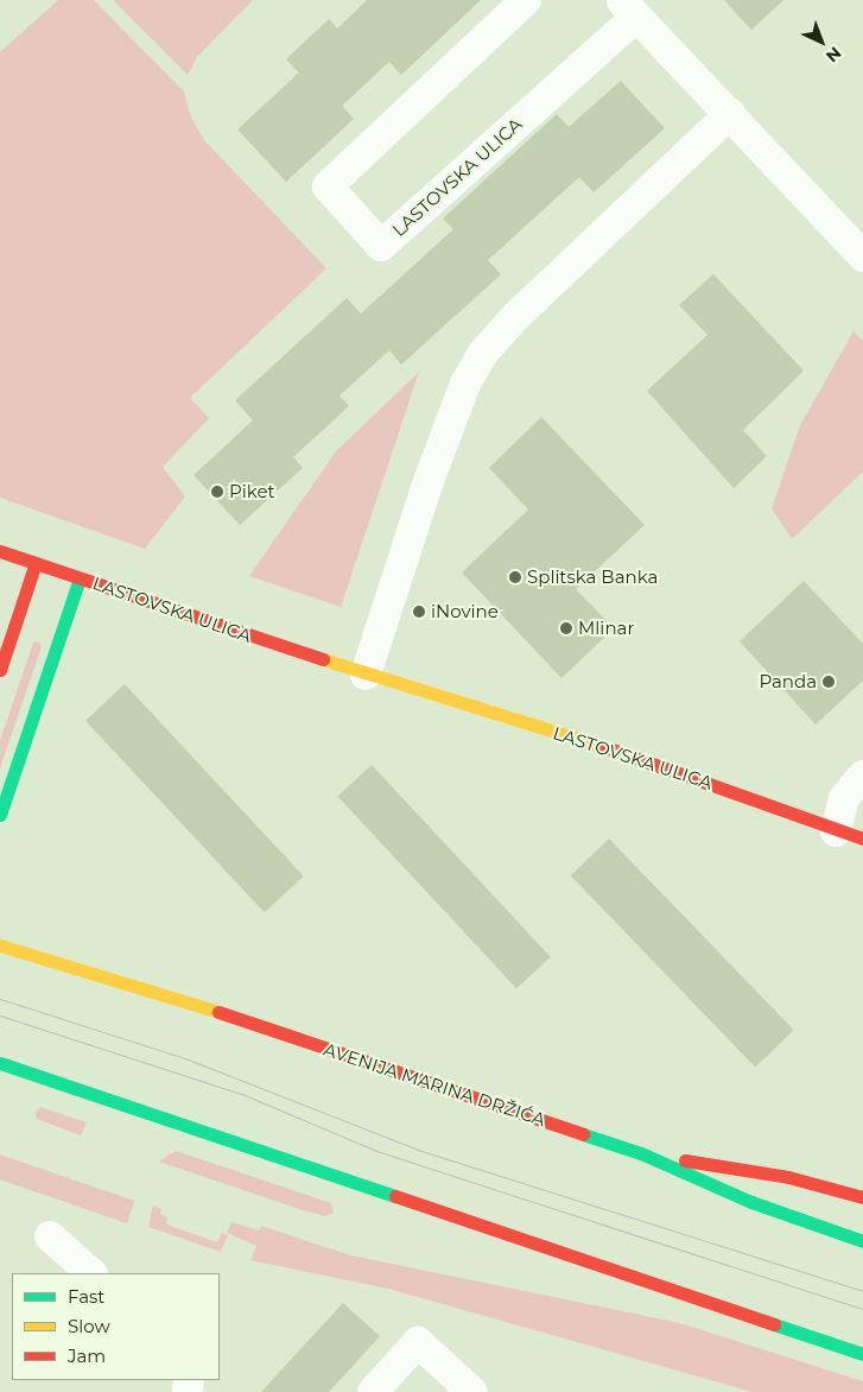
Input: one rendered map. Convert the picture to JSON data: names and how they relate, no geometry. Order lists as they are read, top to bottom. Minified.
{"streets":{"main road":["LASTOVSKA ULICA","AVENIJA MARINA DRŽIĆA"]},"places":["Piket","Splitska Banka","iNovine","Mlinar","Panda"],"legend":["Fast","Slow","Jam"],"north":"bottom right"}
